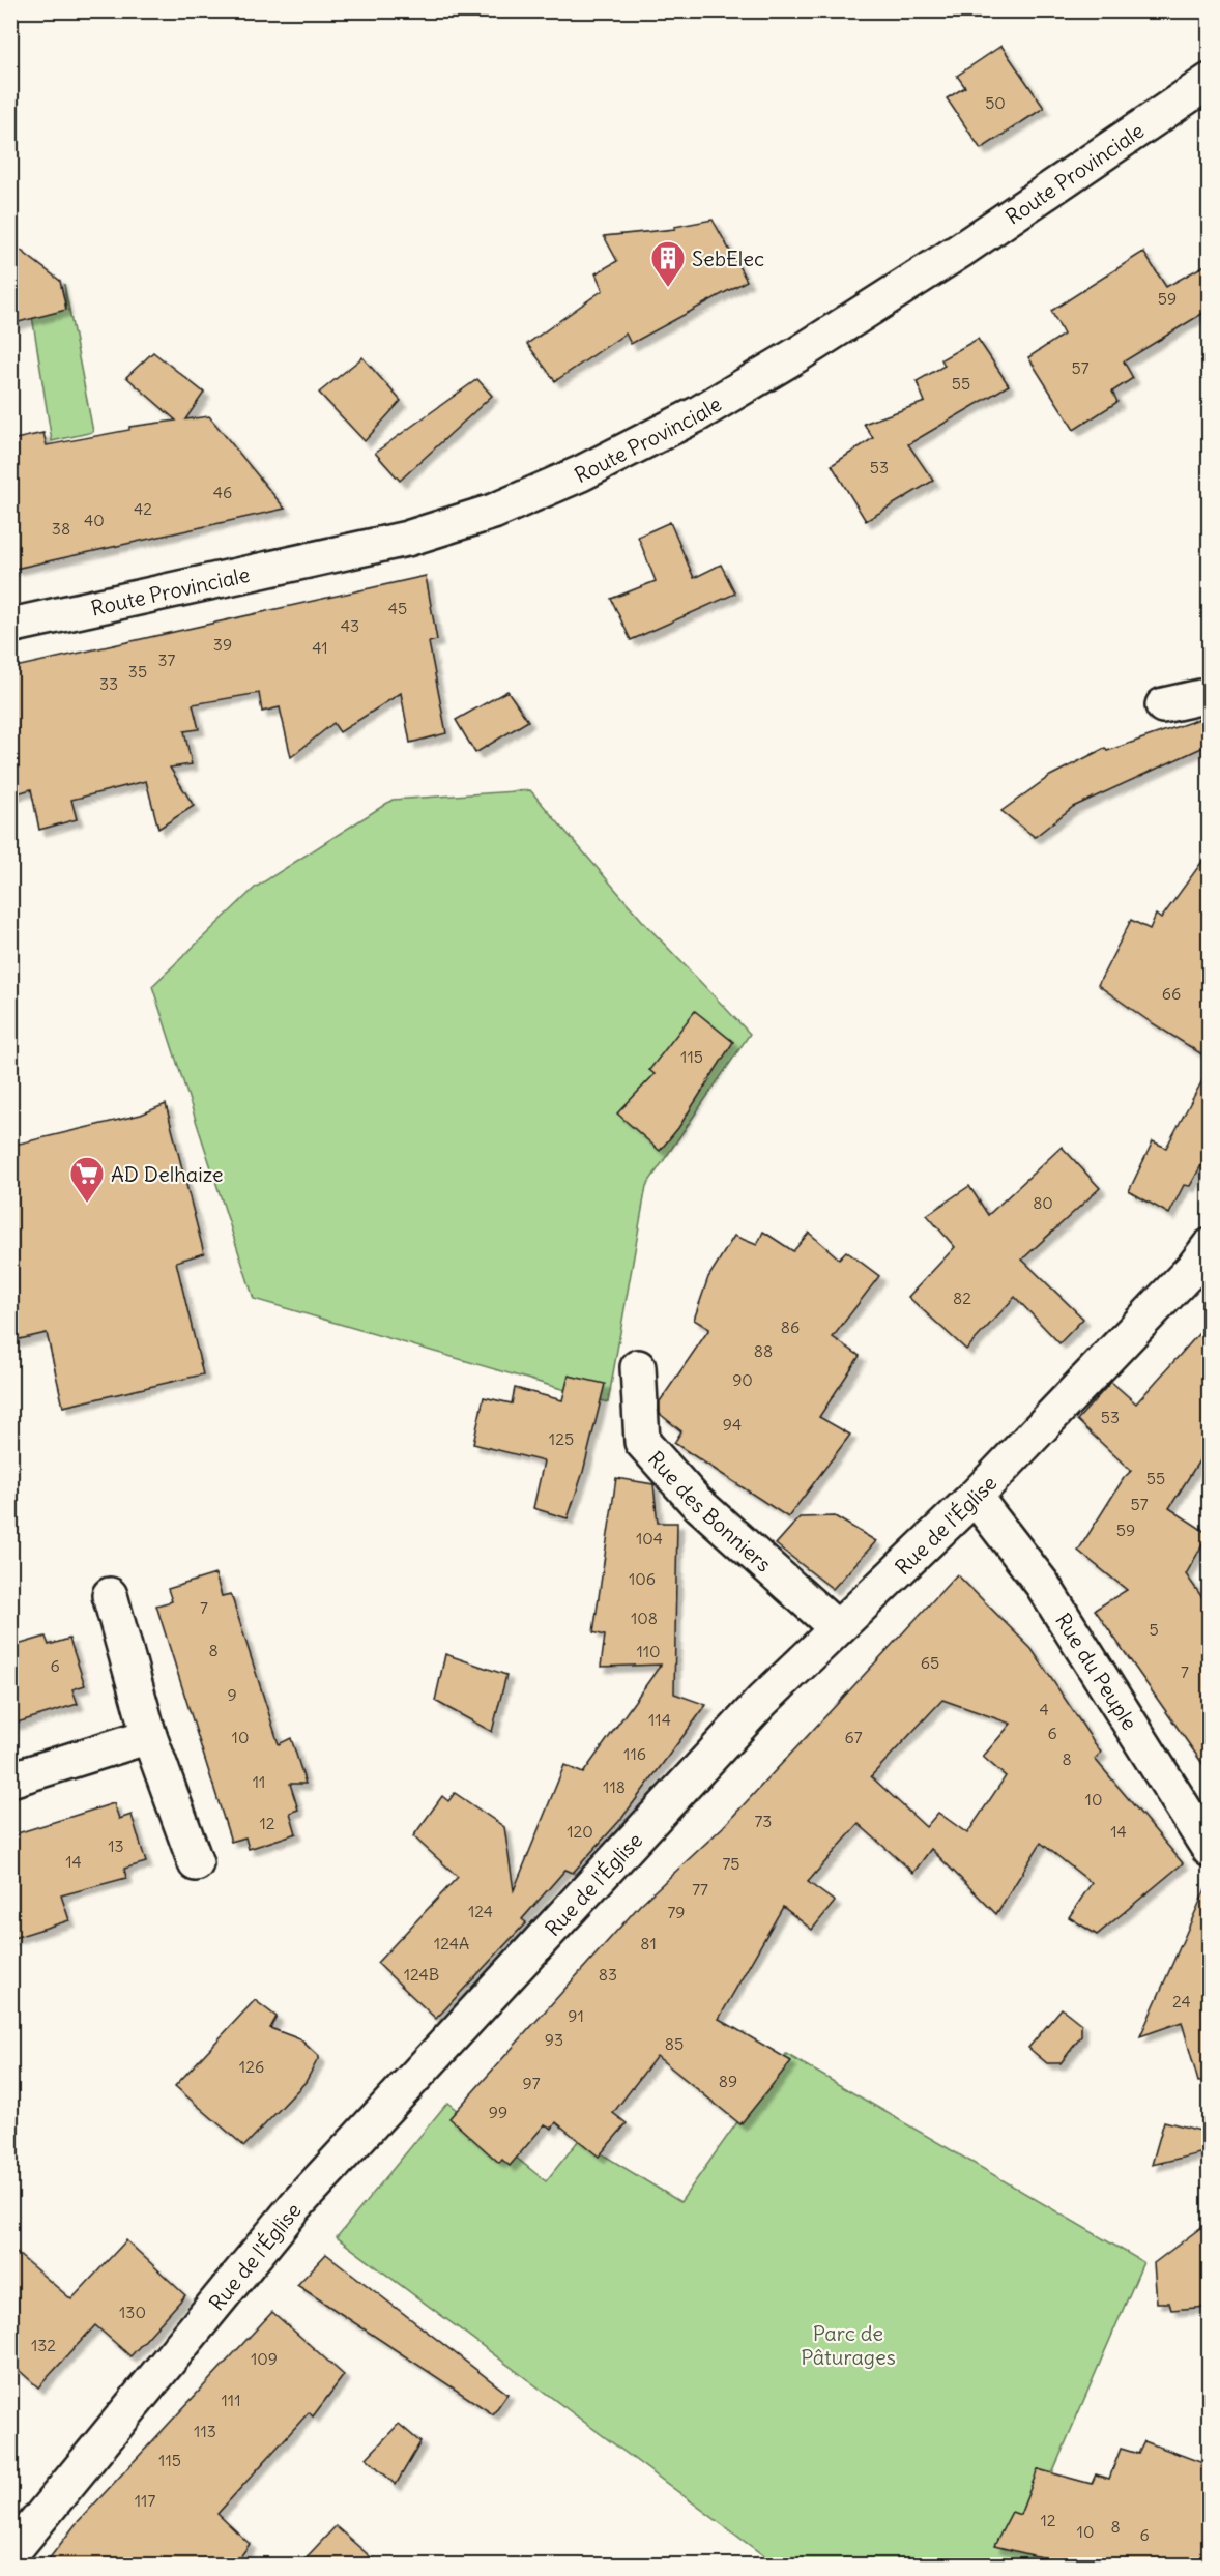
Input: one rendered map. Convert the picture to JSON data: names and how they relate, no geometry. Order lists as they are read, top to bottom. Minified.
{"streets":{"street":["Route Provinciale","Rue des Bonniers","Rue de l'Église","Rue du Peuple"]},"crossings":[["Rue des Bonniers","Rue de l'Église"],["Rue de l'Église","Rue du Peuple"]],"parks":["Parc de Pâturages"],"places":{"building":["SebElec"],"supermarket":["AD Delhaize"]},"house_numbers":["50","59","57","55","53","46","42","40","38","45","43","39","41","37","35","33","66","115","80","82","86","88","90","53","94","125","55","57","59","104","106","7","108","5","8","110","65","6","7","9","4","114","6","10","67","116","8","11","118","10","73","12","120","14","13","14","75","77","124","79","124A","81","124B","83","24","91","93","85","126","89","97","99","130","132","109","111","113","115","117","12","8","10","6"]}
